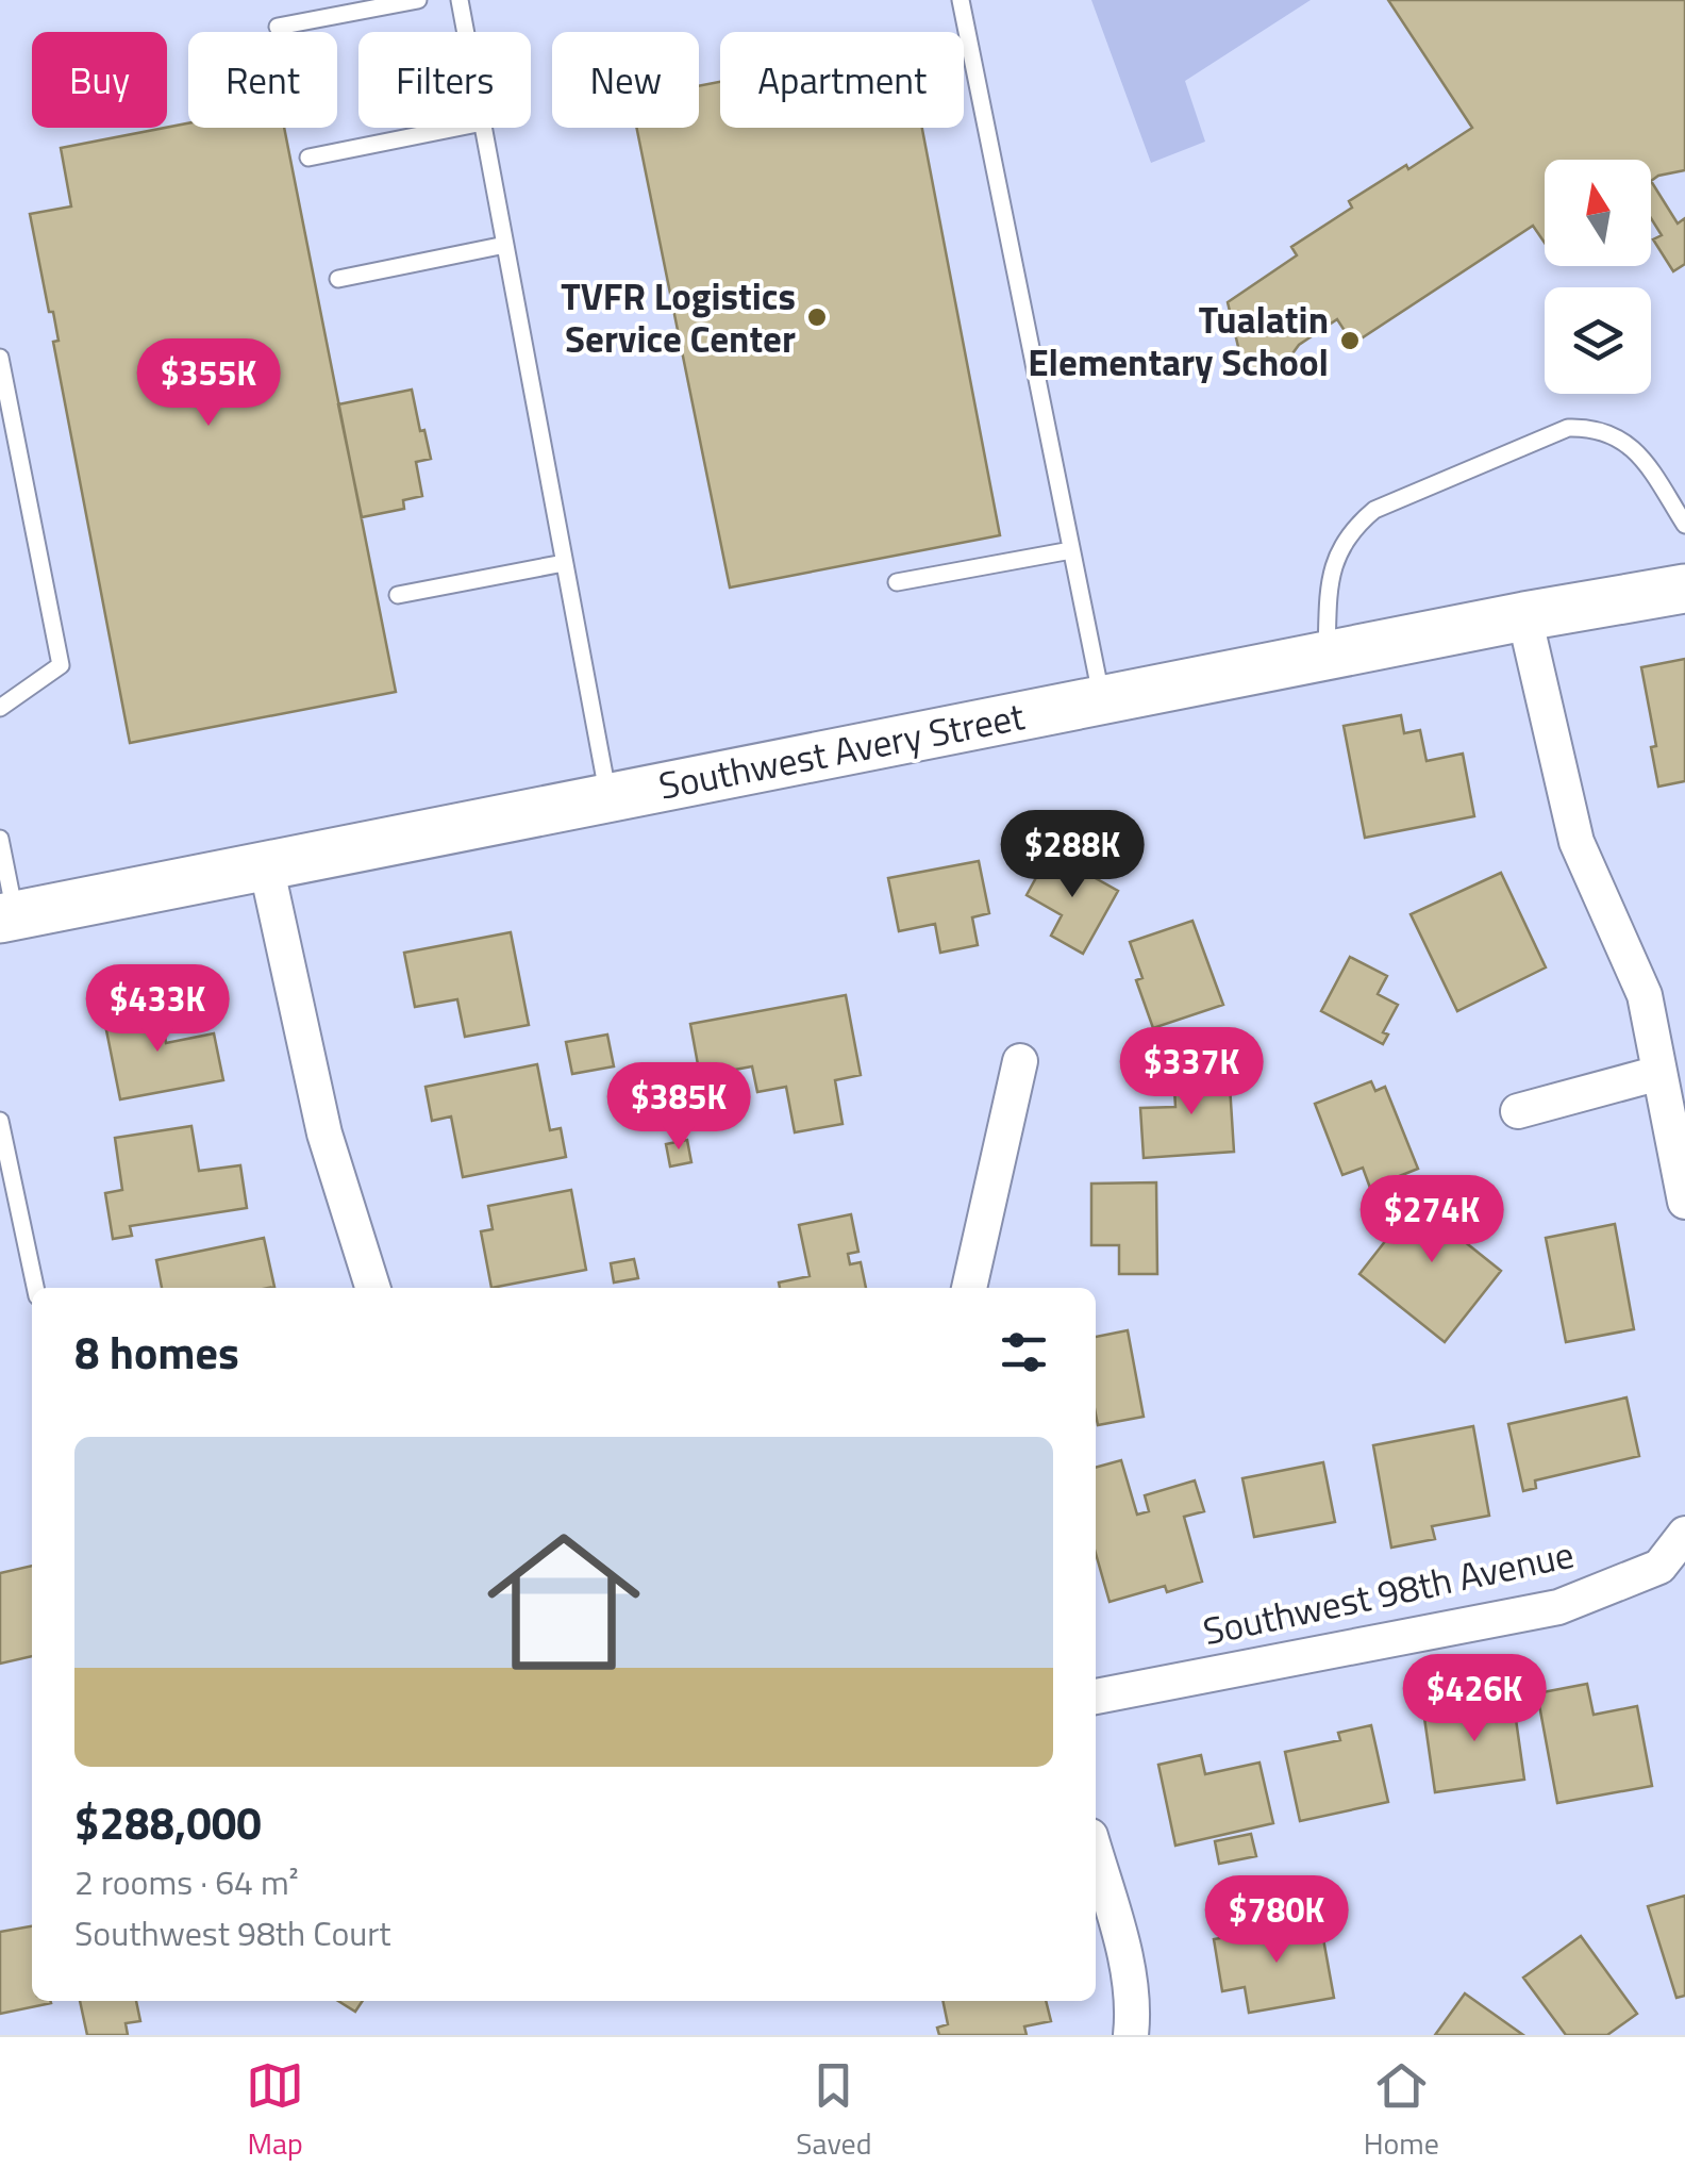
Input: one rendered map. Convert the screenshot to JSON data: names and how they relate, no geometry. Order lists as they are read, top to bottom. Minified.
{"streets":{"main road":["Southwest Avery Street"],"street":["Southwest 98th Avenue"]},"places":["TVFR Logistics Service Center","Tualatin Elementary School"],"north":"top","page":{"chip":["Buy","Rent","Filters","New","Apartment"],"price":["$355K","$288K","$433K","$337K","$385K","$274K","$426K","$780K"],"heading":"8 homes","list":[{"name":"$288,000","note":"2 rooms · 64 m² · Southwest 98th Court"}],"tabs":["Map","Saved","Home"]}}
